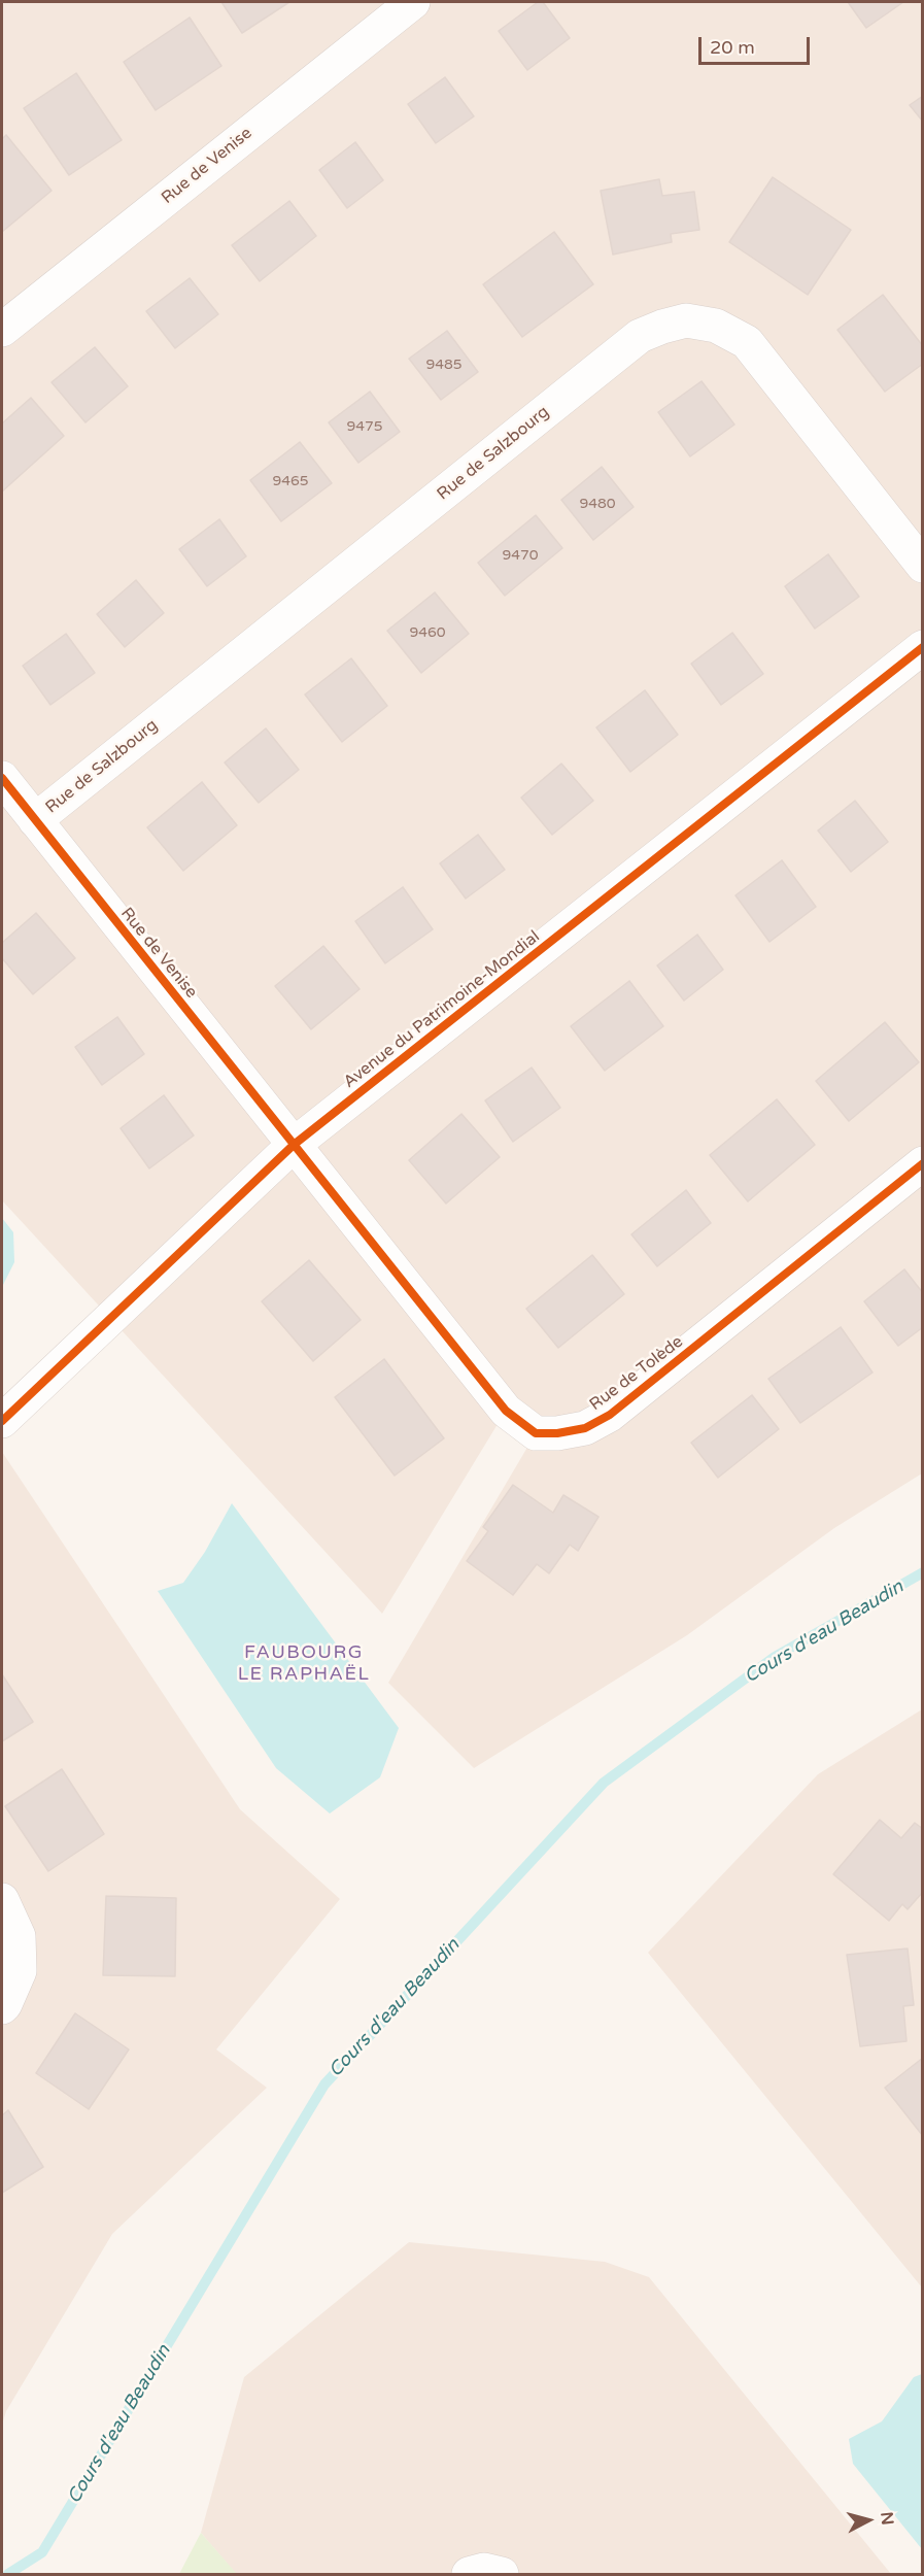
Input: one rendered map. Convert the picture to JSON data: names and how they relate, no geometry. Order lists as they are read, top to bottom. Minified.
{"streets":{"street":["Rue de Venise","Rue de Salzbourg","Avenue du Patrimoine-Mondial","Rue de Tolède"]},"crossings":[["Rue de Venise","Rue de Salzbourg"],["Rue de Venise","Avenue du Patrimoine-Mondial"],["Rue de Venise","Rue de Tolède"],["Avenue du Patrimoine-Mondial","Rue de Tolède"]],"districts":["FAUBOURG LE RAPHAËL"],"water":["Cours d'eau Beaudin"],"house_numbers":["9485","9475","9465","9480","9470","9460"],"scale_bar":"20 m","north":"right"}
